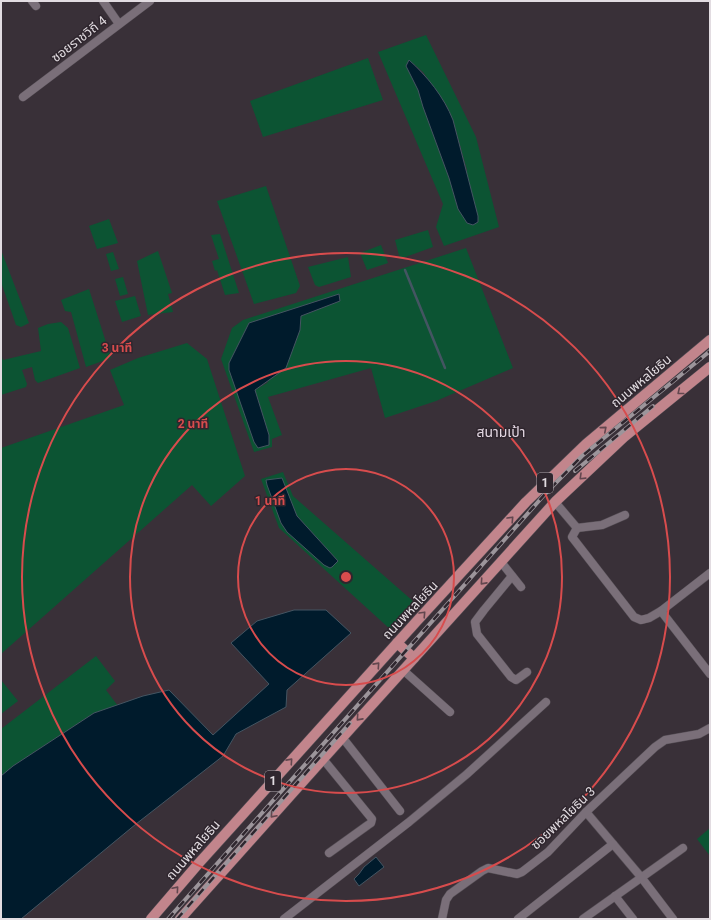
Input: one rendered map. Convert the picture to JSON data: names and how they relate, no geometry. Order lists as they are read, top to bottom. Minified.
{"streets":{"main road":["ถนนพหลโยธิน","1"],"street":["ซอยราชวิถี 4","ซอยพหลโยธิน 3"]},"districts":["สนามเป้า"],"rings":["3 นาที","2 นาที","1 นาที"]}
